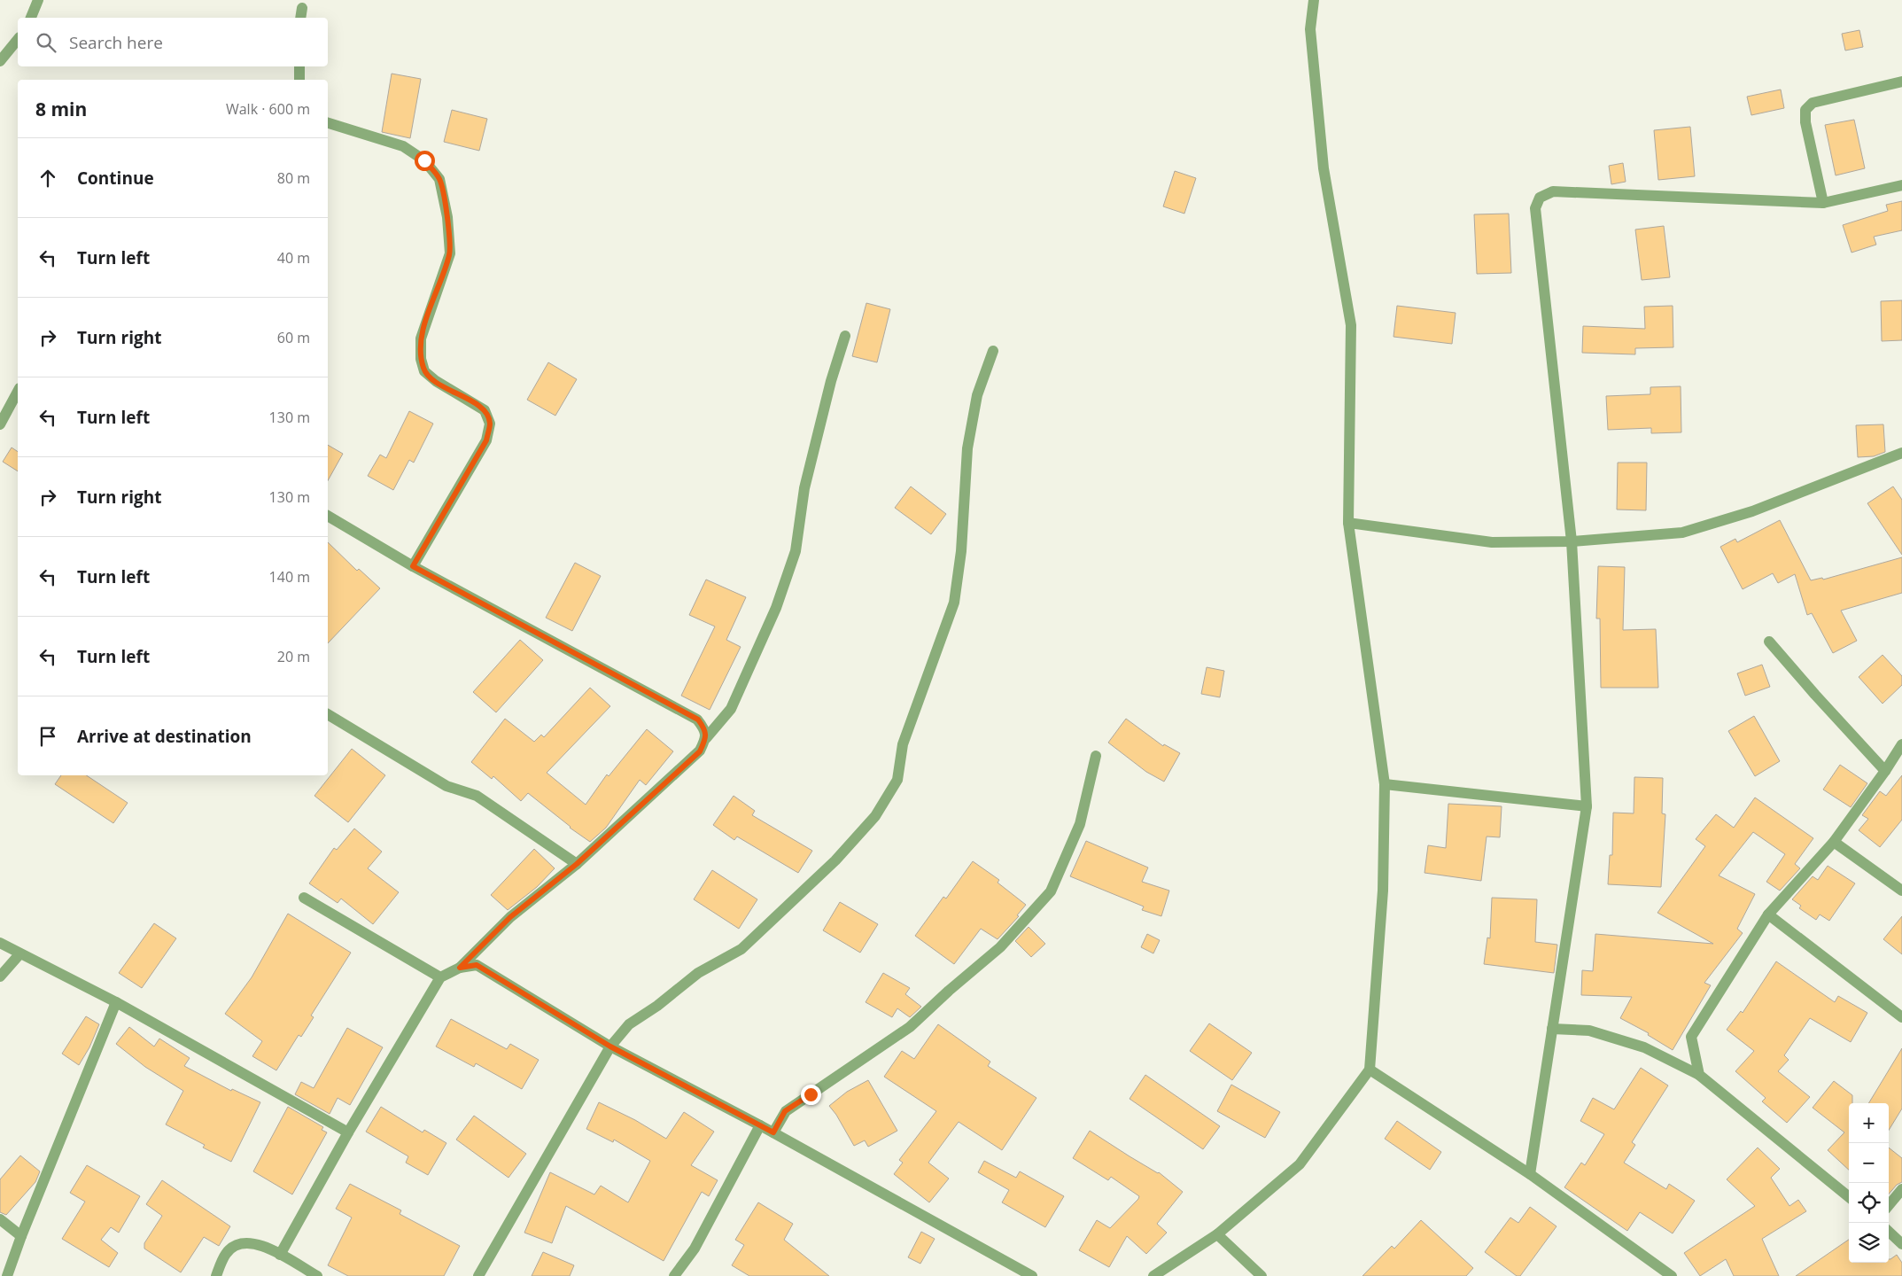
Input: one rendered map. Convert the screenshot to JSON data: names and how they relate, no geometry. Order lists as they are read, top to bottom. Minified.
{"page":{"search":"Search here","heading":["8 min","Walk · 600 m"],"list":[["Continue","80 m"],["Turn left","40 m"],["Turn right","60 m"],["Turn left","130 m"],["Turn right","130 m"],["Turn left","140 m"],["Turn left","20 m"],"Arrive at destination"],"map_buttons":["+","−"]}}
